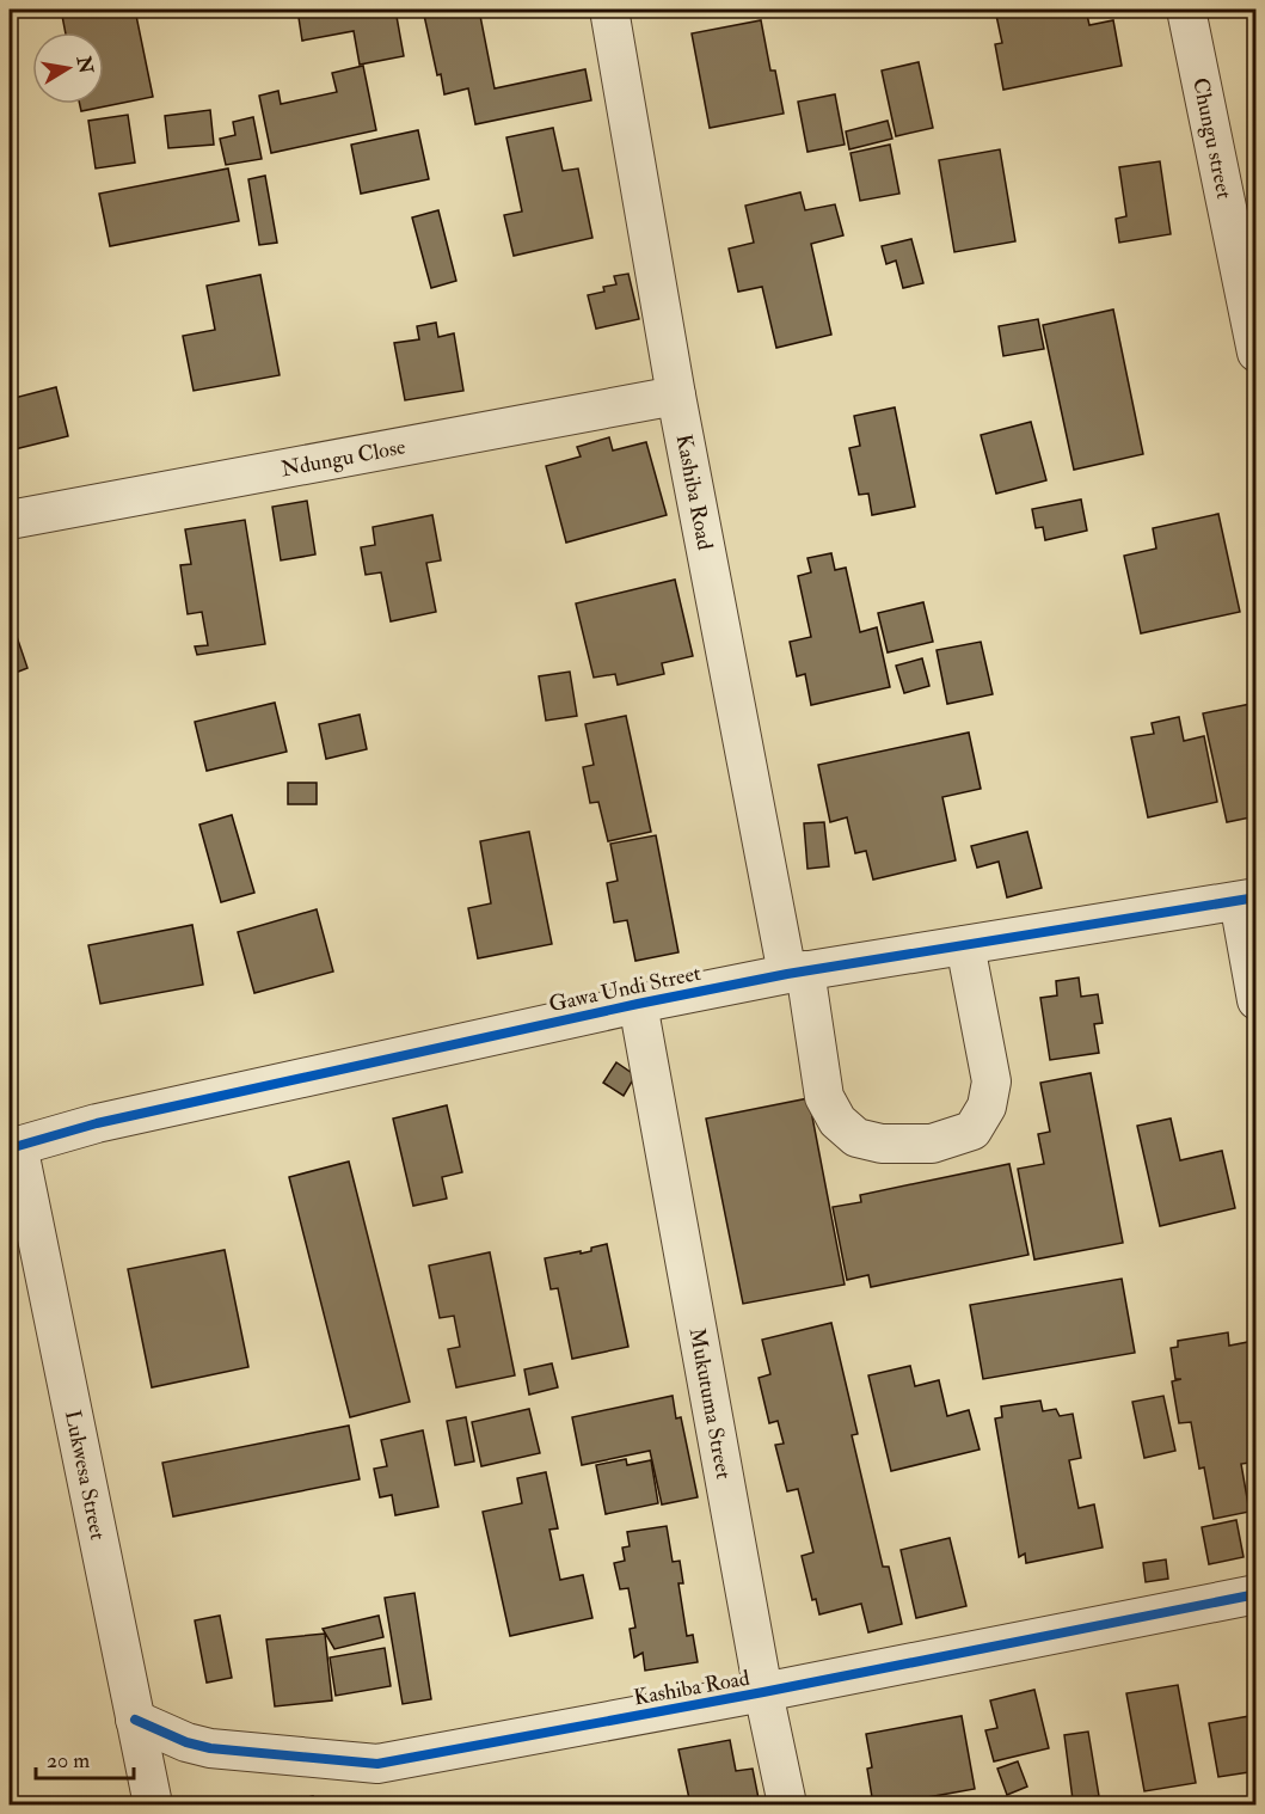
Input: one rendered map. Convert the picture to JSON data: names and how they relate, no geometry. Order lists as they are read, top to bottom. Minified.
{"streets":{"street":["Chungu street","Ndungu Close","Kashiba Road","Gawa Undi Street","Mukutuma Street","Lukwesa Street"]},"crossings":[["Ndungu Close","Kashiba Road"],["Kashiba Road","Gawa Undi Street"],["Kashiba Road","Mukutuma Street"],["Kashiba Road","Lukwesa Street"],["Gawa Undi Street","Mukutuma Street"],["Gawa Undi Street","Lukwesa Street"]],"scale_bar":"20 m","north":"right"}
